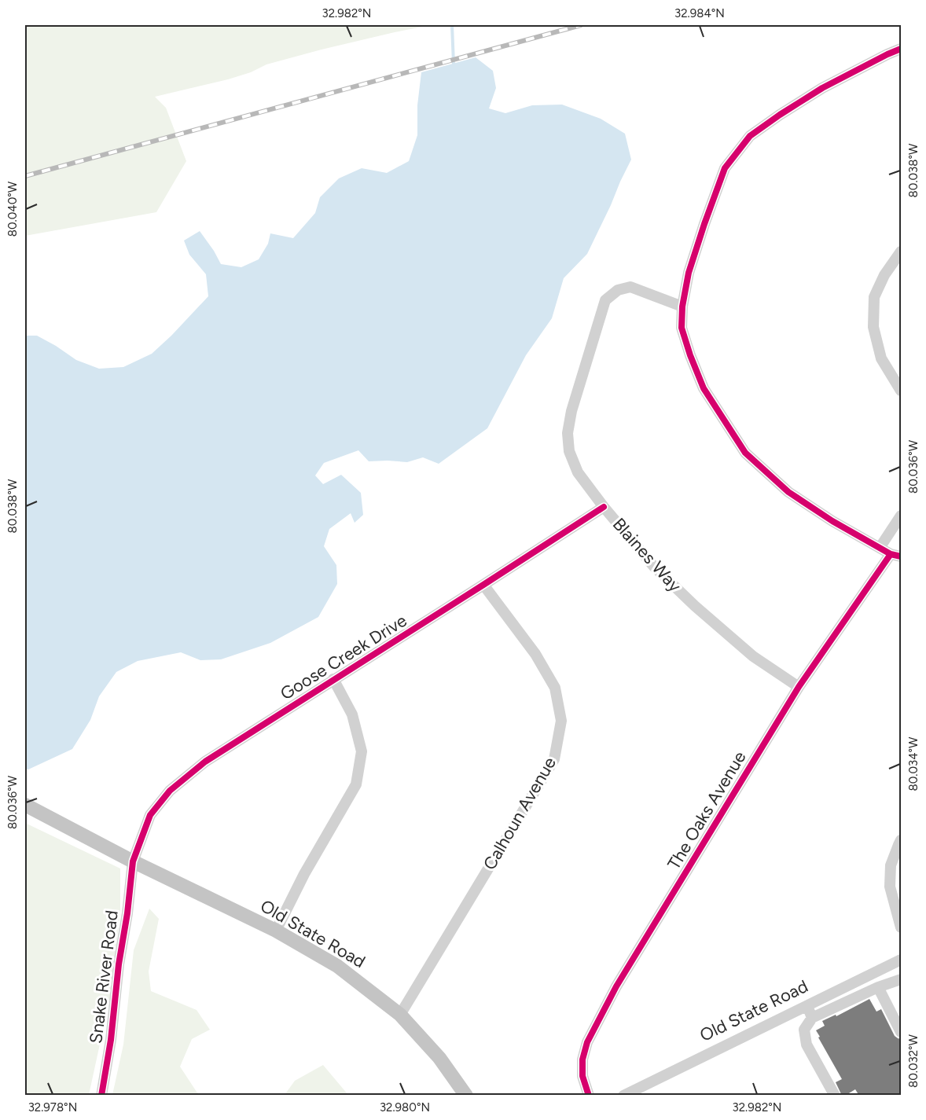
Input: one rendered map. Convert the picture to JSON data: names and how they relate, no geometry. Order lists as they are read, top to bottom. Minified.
{"streets":{"main road":["Old State Road"],"street":["Blaines Way","Goose Creek Drive","The Oaks Avenue","Calhoun Avenue","Snake River Road"]},"crossings":[["Blaines Way","Goose Creek Drive"],["Blaines Way","The Oaks Avenue"],["Goose Creek Drive","Calhoun Avenue"],["Goose Creek Drive","Old State Road"],["Goose Creek Drive","Snake River Road"],["Calhoun Avenue","Old State Road"],["Old State Road","Snake River Road"]],"coordinates":["32.982°N","32.984°N","80.038°W","80.040°W","80.036°W","80.034°W","80.032°W","32.978°N","32.980°N"]}
